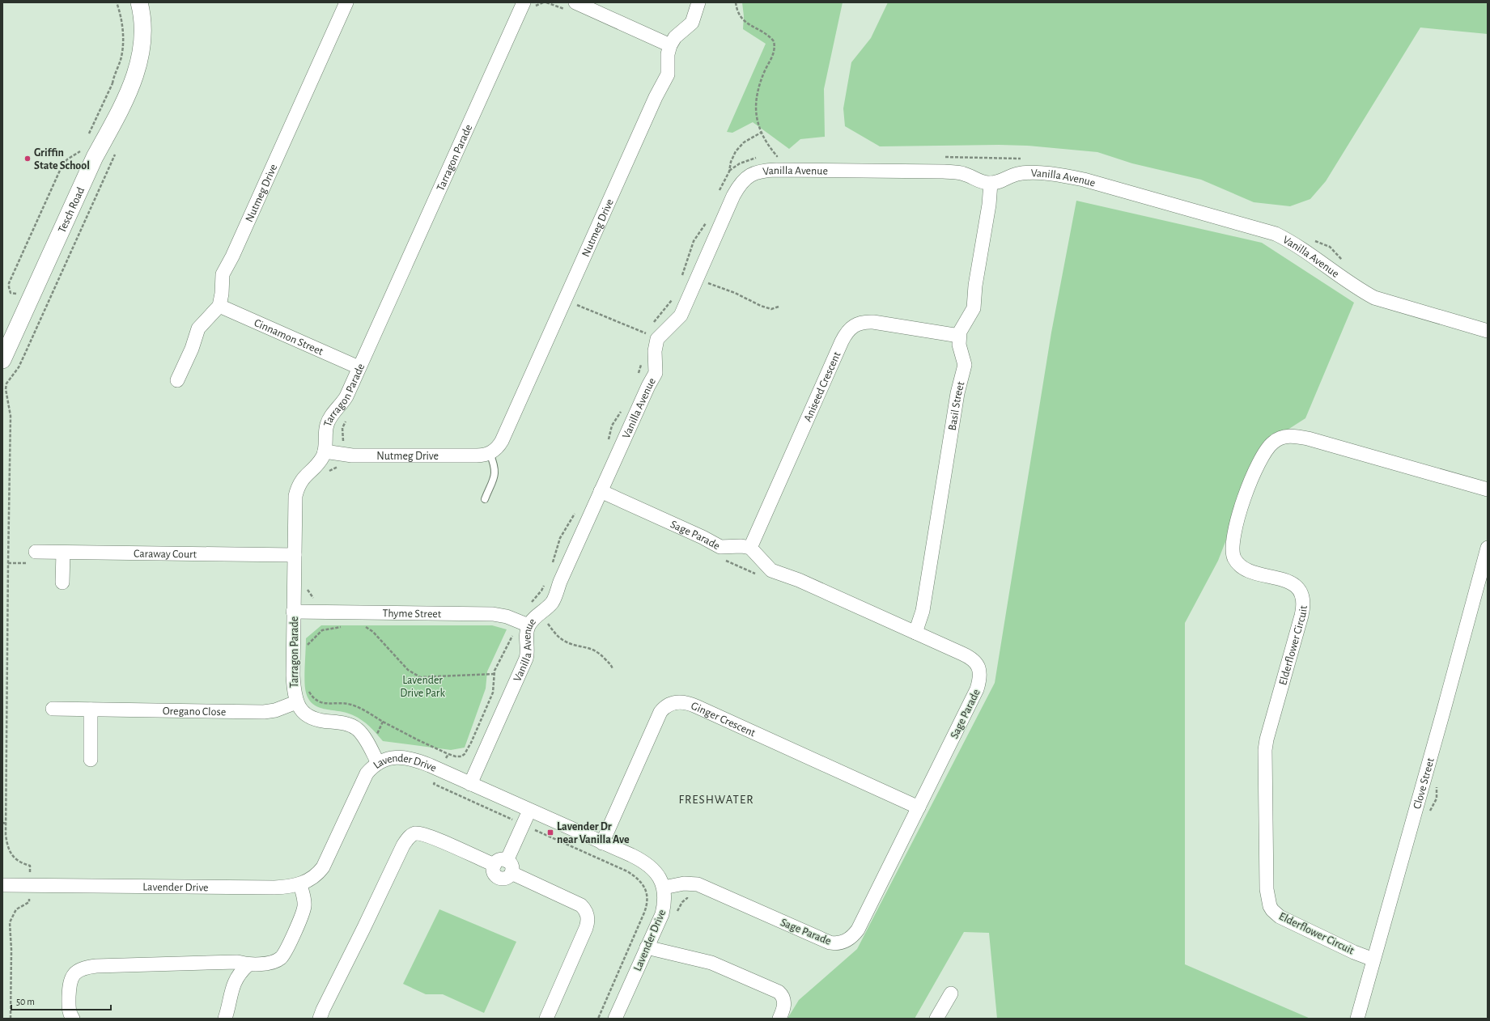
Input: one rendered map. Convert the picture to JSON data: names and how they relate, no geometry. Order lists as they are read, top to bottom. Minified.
{"streets":{"street":["Tarragon Parade","Vanilla Avenue","Nutmeg Drive","Tesch Road","Cinnamon Street","Aniseed Crescent","Basil Street","Sage Parade","Caraway Court","Thyme Street","Elderflower Circuit","Oregano Close","Ginger Crescent","Lavender Drive","Clove Street"]},"crossings":[["Tarragon Parade","Nutmeg Drive"],["Tarragon Parade","Cinnamon Street"],["Tarragon Parade","Caraway Court"],["Tarragon Parade","Thyme Street"],["Tarragon Parade","Oregano Close"],["Tarragon Parade","Lavender Drive"],["Vanilla Avenue","Sage Parade"],["Vanilla Avenue","Thyme Street"],["Vanilla Avenue","Lavender Drive"],["Nutmeg Drive","Cinnamon Street"],["Aniseed Crescent","Basil Street"],["Aniseed Crescent","Sage Parade"],["Basil Street","Sage Parade"],["Sage Parade","Ginger Crescent"],["Sage Parade","Lavender Drive"],["Elderflower Circuit","Clove Street"],["Ginger Crescent","Lavender Drive"]],"districts":["FRESHWATER"],"parks":["Lavender Drive Park"],"places":{"other":["Griffin State School"],"transit":["Lavender Dr near Vanilla Ave"]},"scale_bar":"50 m"}
